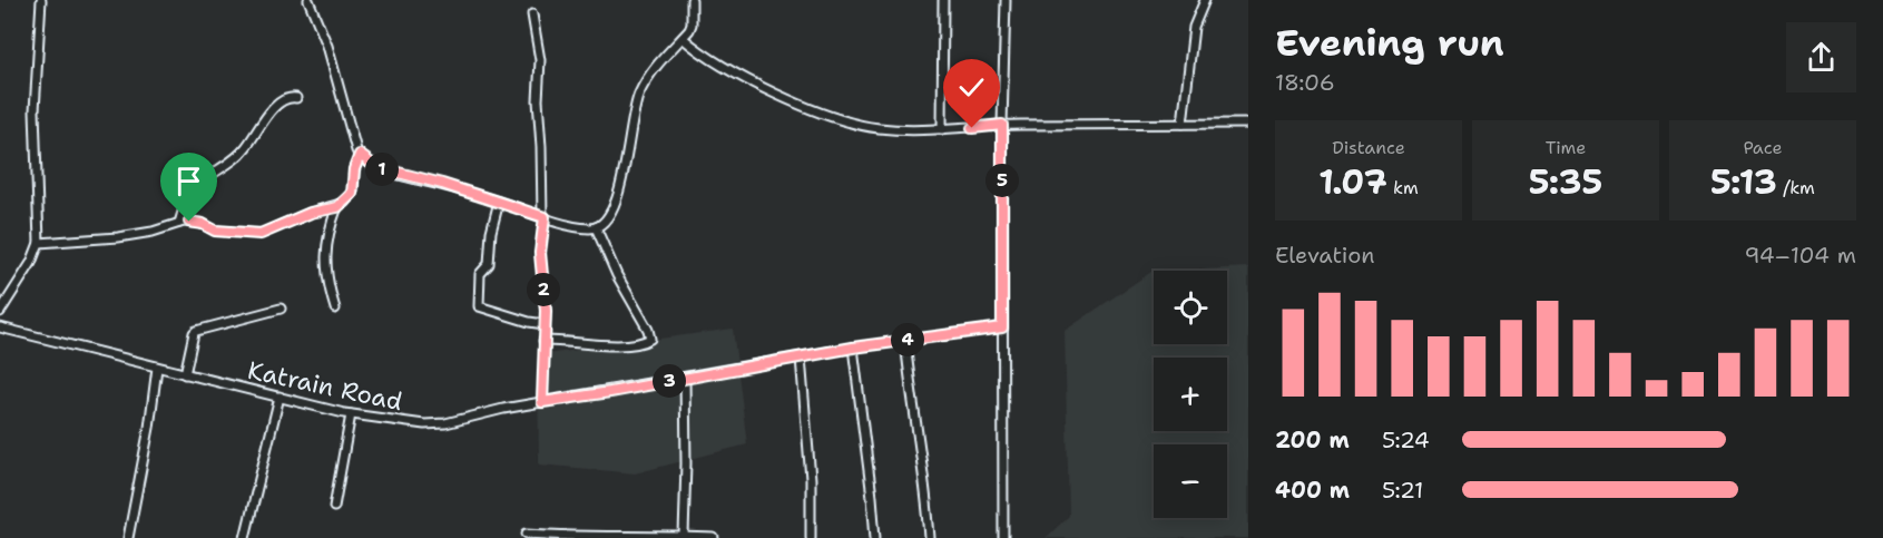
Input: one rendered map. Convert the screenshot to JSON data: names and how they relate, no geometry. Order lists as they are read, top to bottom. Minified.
{"streets":{"street":["Katrain Road"]},"page":{"heading":["Evening run","18:06"],"stats":[["Distance","1.07 km"],["Time","5:35"],["Pace","5:13 /km"]],"pins":["1","5","2","4","3"],"chart":["Elevation","94–104 m"],"map_buttons":["+","−"],"list":[{"name":"200 m","note":"5:24"},{"name":"400 m","note":"5:21"}]}}
